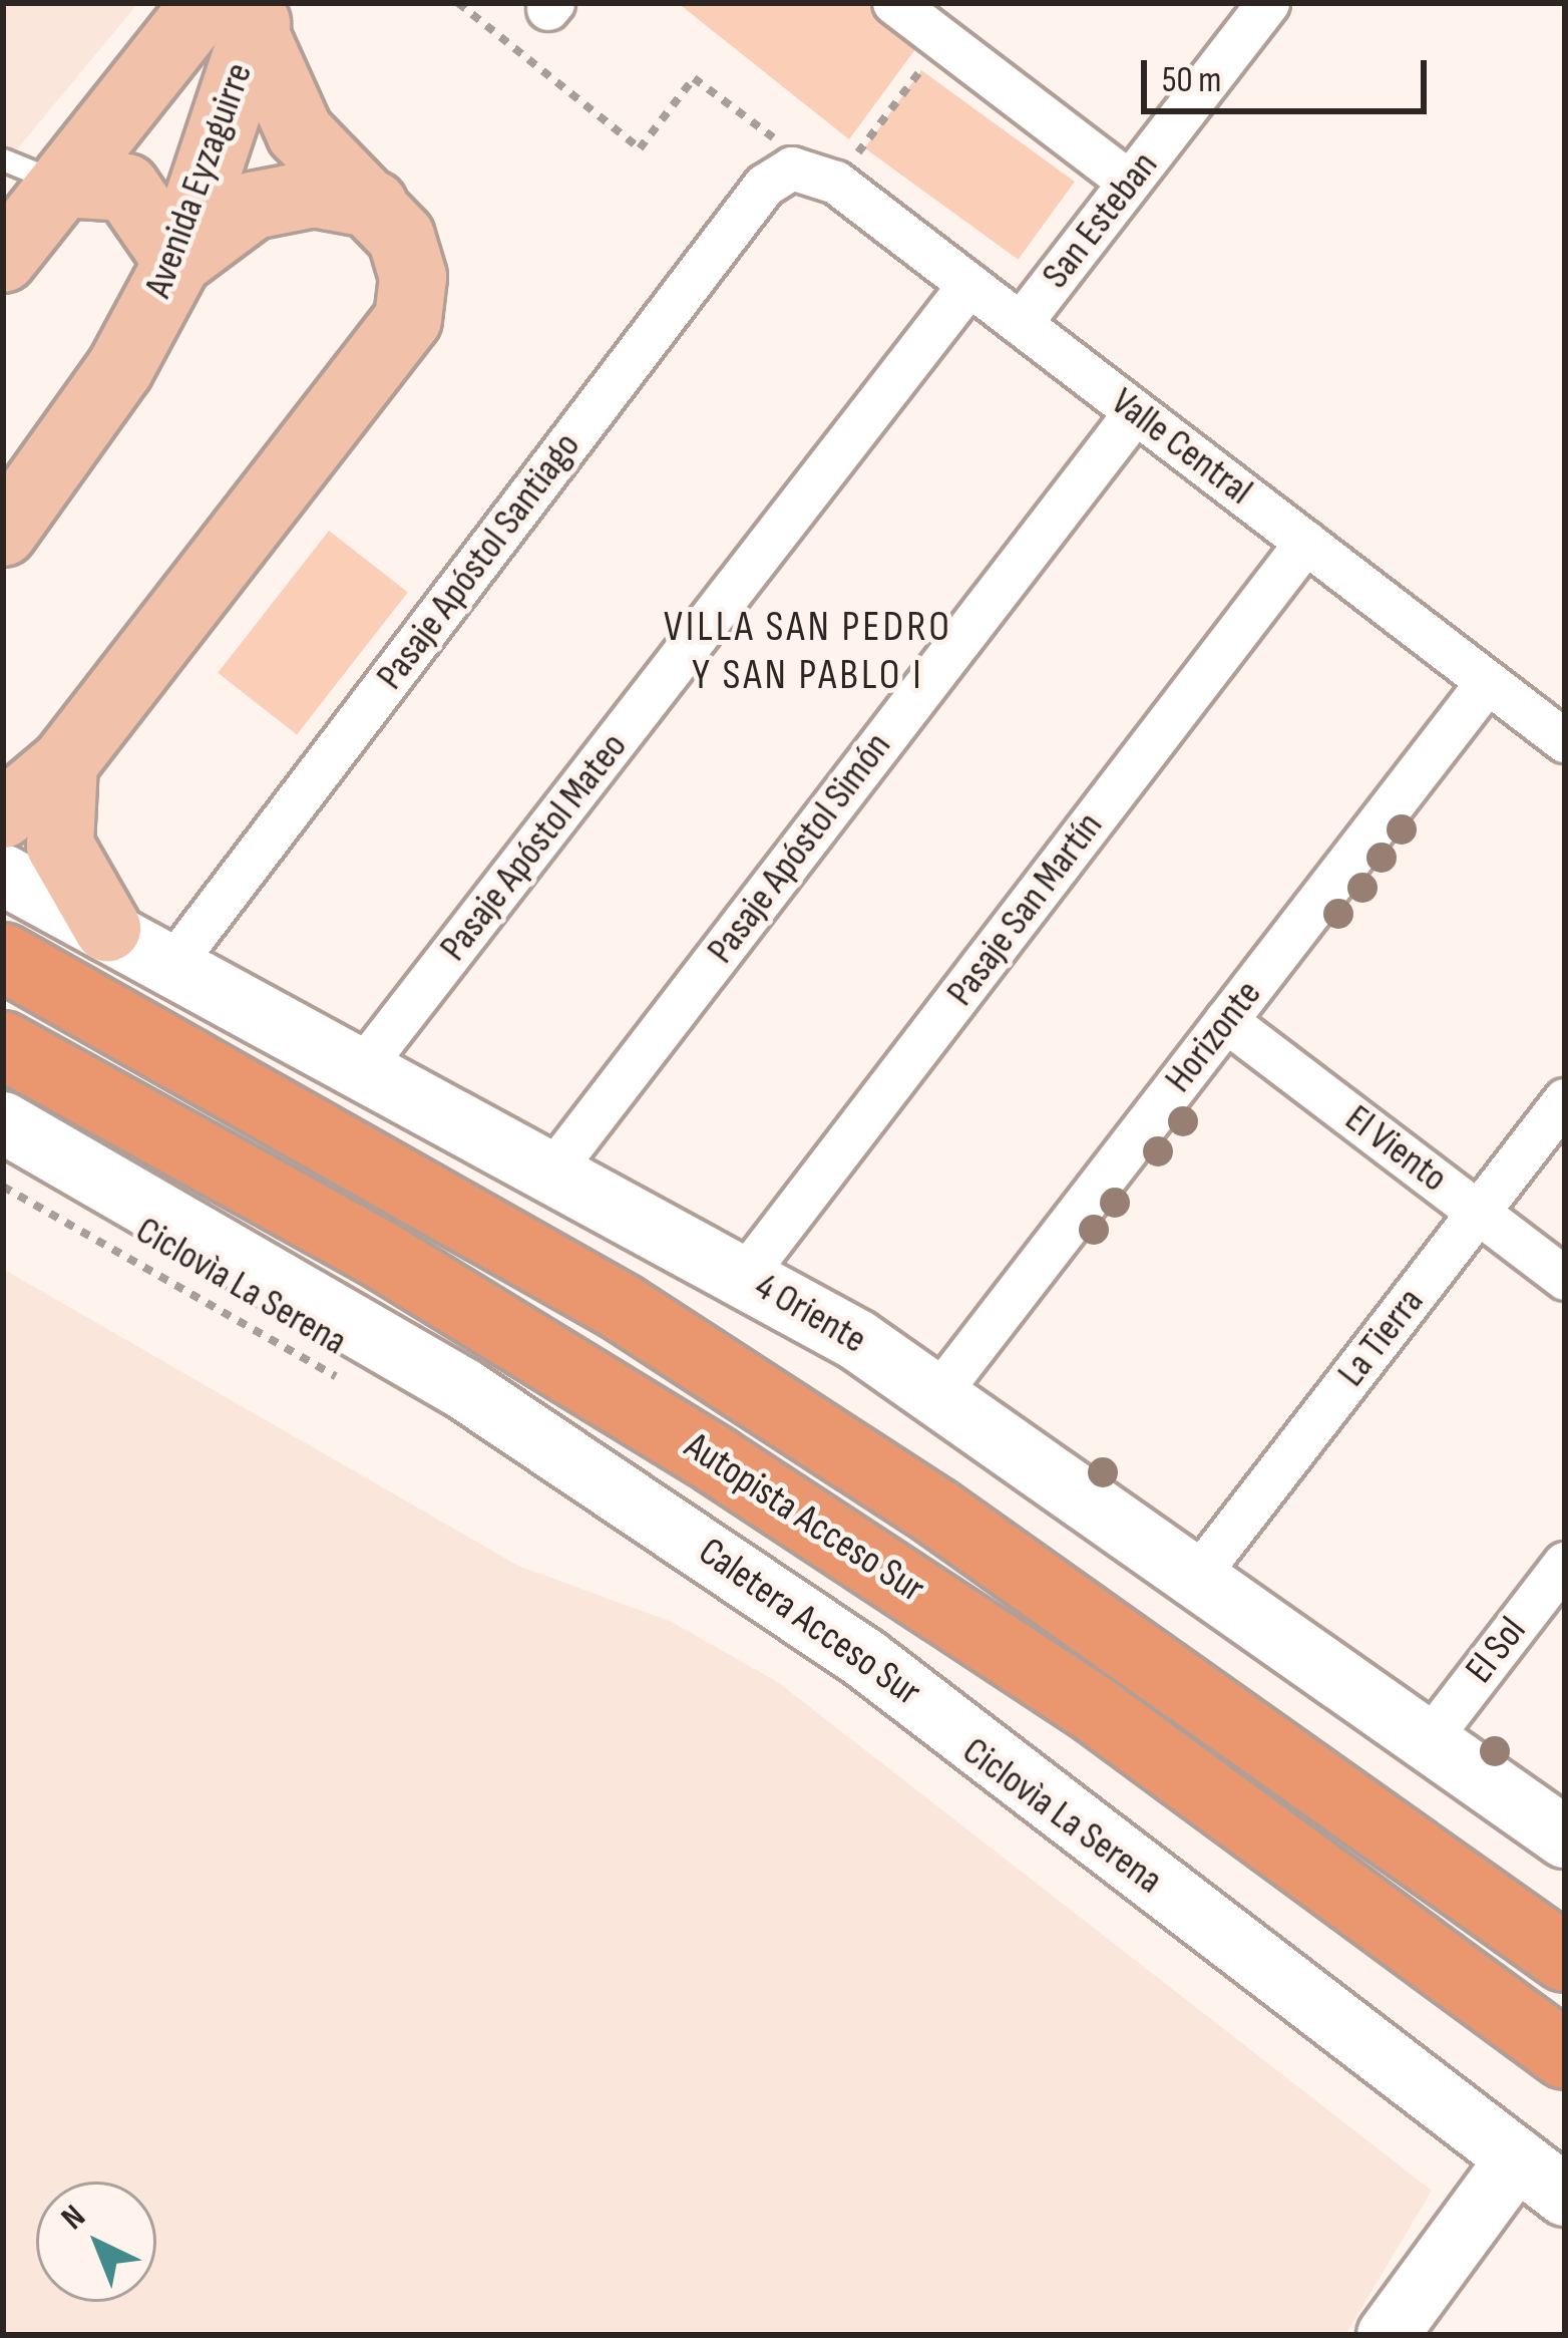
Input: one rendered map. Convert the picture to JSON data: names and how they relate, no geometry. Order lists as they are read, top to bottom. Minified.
{"streets":{"highway":["Autopista Acceso Sur"],"main road":["Avenida Eyzaguirre","4 Oriente","Caletera Acceso Sur"],"street":["San Esteban","Valle Central","Pasaje Apóstol Santiago","Pasaje Apóstol Mateo","Pasaje Apóstol Simón","Pasaje San Martín","Horizonte","El Viento","La Tierra","El Sol"],"path":["Ciclovìa La Serena"]},"crossings":[["San Esteban","Valle Central"],["Valle Central","Pasaje Apóstol Santiago"],["Valle Central","Pasaje Apóstol Mateo"],["Valle Central","Pasaje Apóstol Simón"],["Valle Central","Pasaje San Martín"],["Valle Central","Horizonte"],["Pasaje Apóstol Santiago","4 Oriente"],["Pasaje Apóstol Mateo","4 Oriente"],["Pasaje Apóstol Simón","4 Oriente"],["Pasaje San Martín","4 Oriente"],["Horizonte","El Viento"],["Horizonte","4 Oriente"],["El Viento","La Tierra"],["4 Oriente","La Tierra"],["4 Oriente","El Sol"]],"districts":["VILLA SAN PEDRO Y SAN PABLO I"],"scale_bar":"50 m","north":"top left"}
